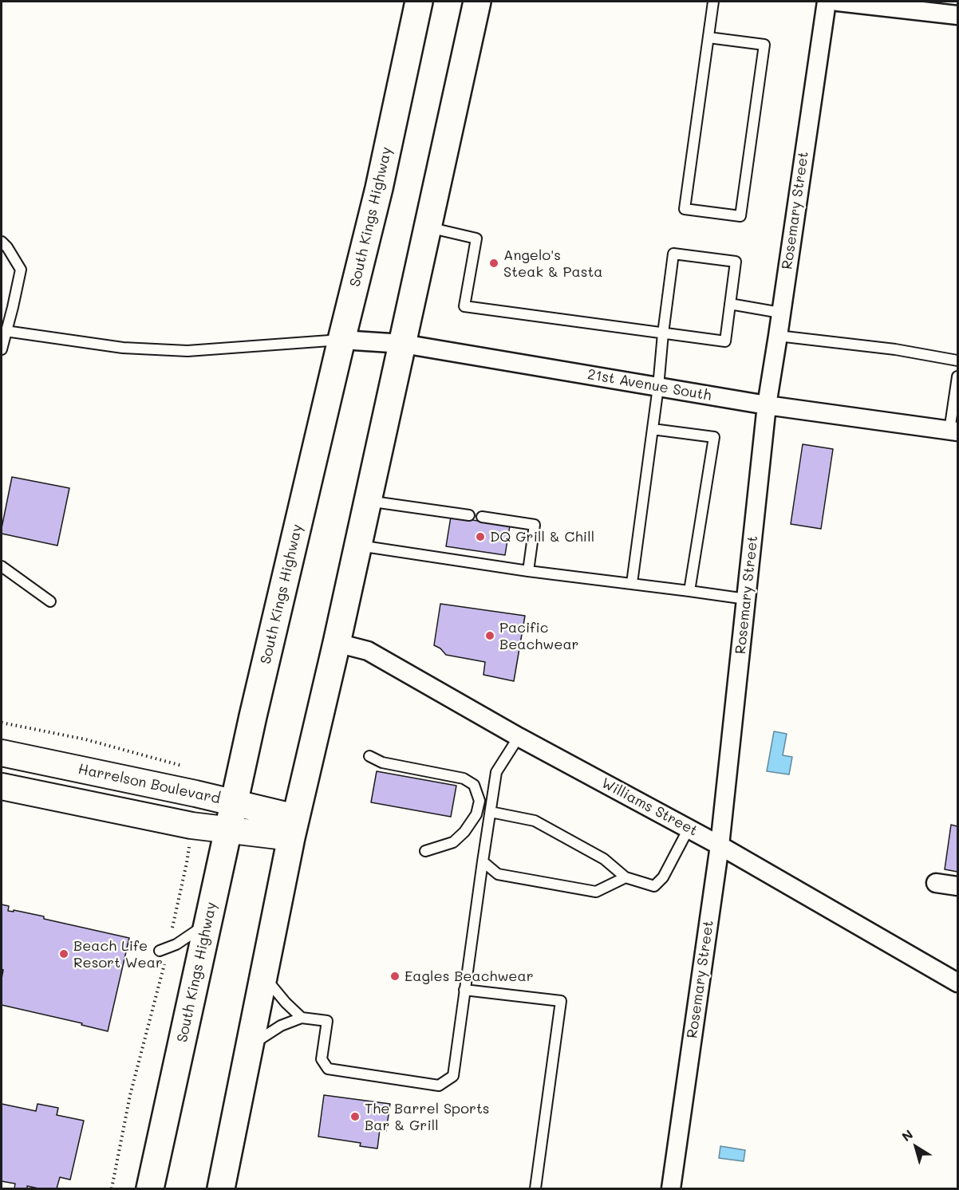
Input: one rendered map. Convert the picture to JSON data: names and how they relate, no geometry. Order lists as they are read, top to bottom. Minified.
{"streets":{"main road":["South Kings Highway","Harrelson Boulevard"],"street":["Rosemary Street","21st Avenue South","Williams Street"]},"crossings":[["Rosemary Street","21st Avenue South"],["Rosemary Street","Williams Street"],["South Kings Highway","21st Avenue South"],["South Kings Highway","Harrelson Boulevard"]],"places":["Angelo's Steak & Pasta","DQ Grill & Chill","Pacific Beachwear","Beach Life Resort Wear","Eagles Beachwear","The Barrel Sports Bar & Grill"],"north":"top left"}
